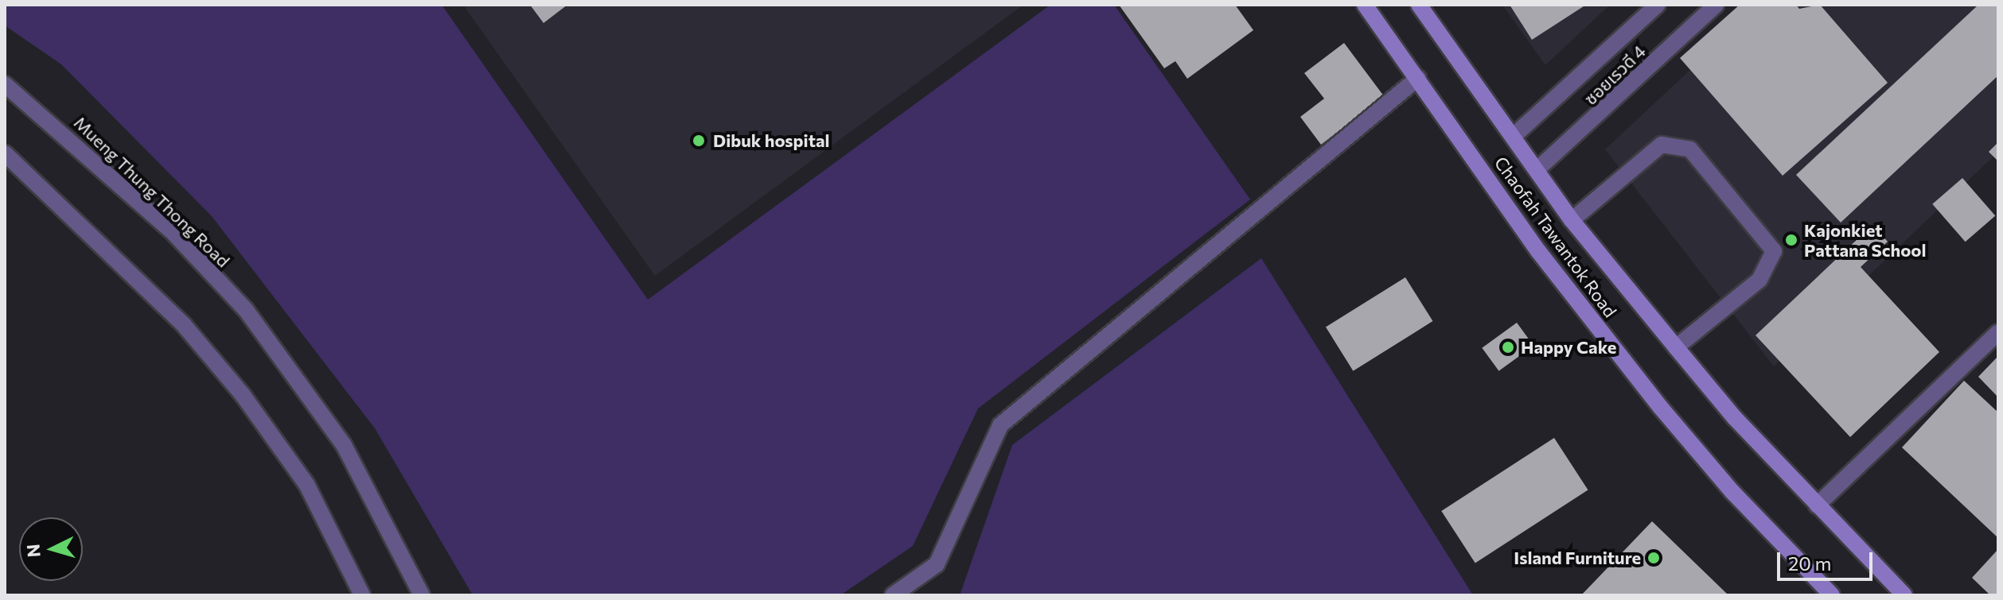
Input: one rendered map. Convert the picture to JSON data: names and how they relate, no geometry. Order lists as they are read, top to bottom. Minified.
{"streets":{"main road":["Chaofah Tawantok Road"],"street":["ซอยเรวดี 4","Mueng Thung Thong Road"]},"crossings":[["ซอยเรวดี 4","Chaofah Tawantok Road"]],"places":["Dibuk hospital","Kajonkiet Pattana School","Happy Cake","Island Furniture"],"scale_bar":"20 m","north":"left"}
